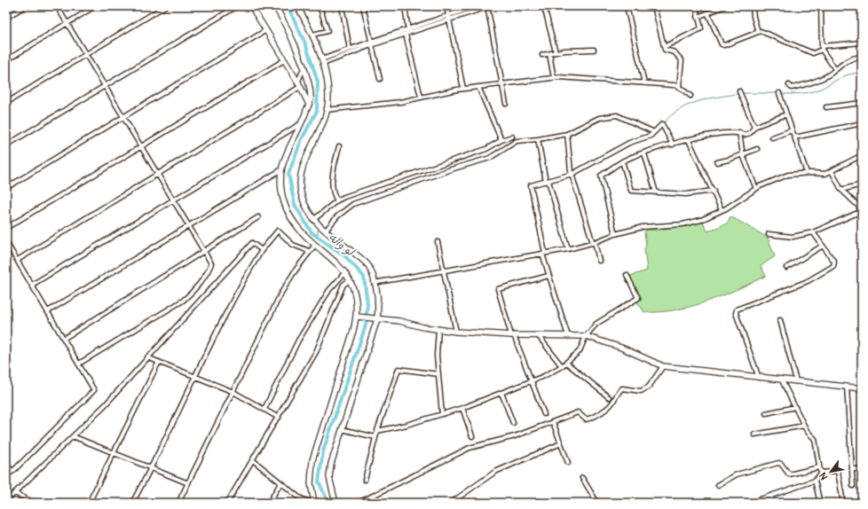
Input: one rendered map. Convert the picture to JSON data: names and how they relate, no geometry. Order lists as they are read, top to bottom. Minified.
{"water":["لو واله"],"north":"bottom left"}
